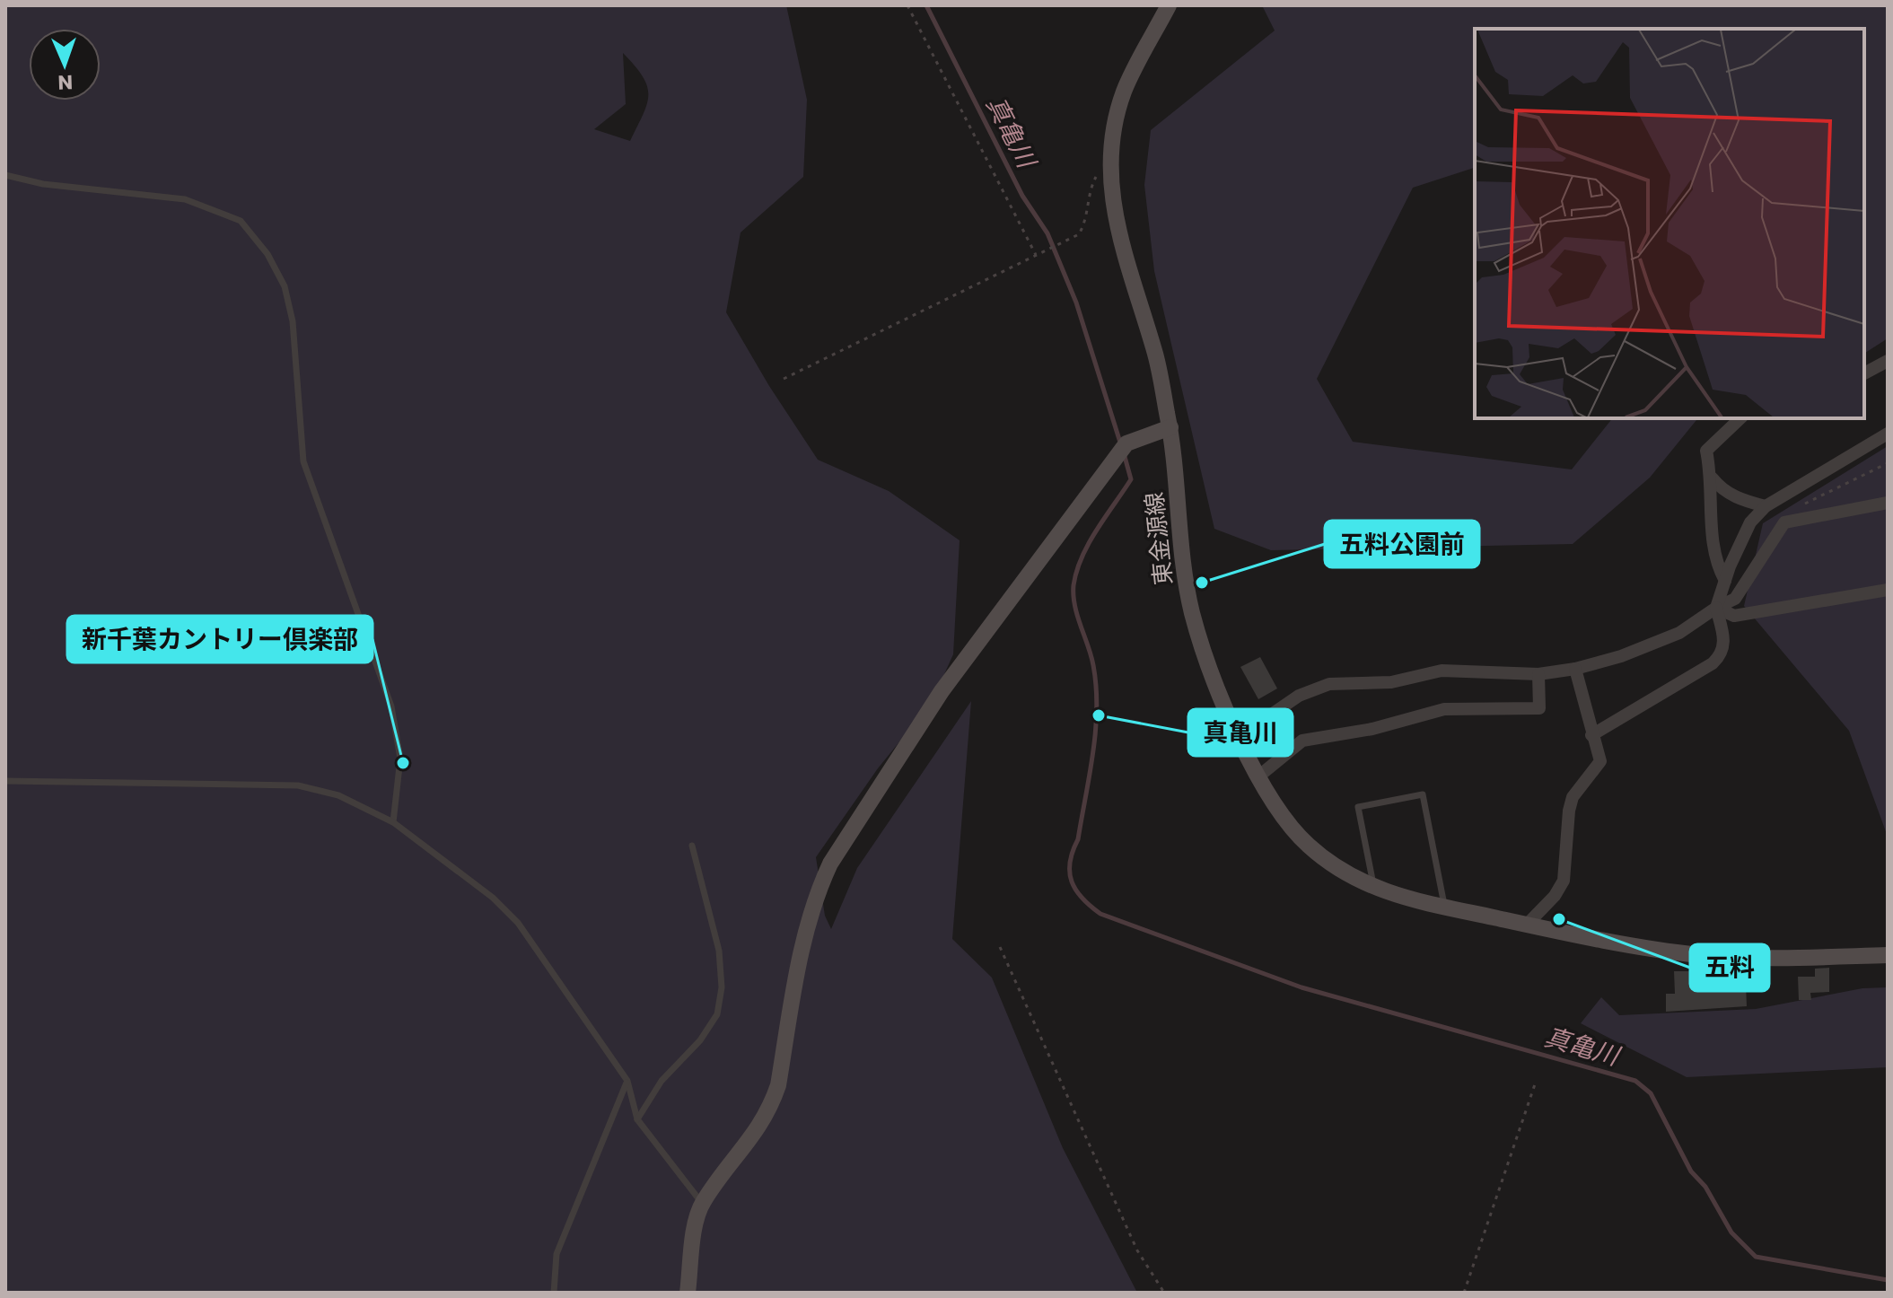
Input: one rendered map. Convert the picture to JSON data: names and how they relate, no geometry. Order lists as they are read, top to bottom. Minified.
{"streets":{"main road":["東金源線"]},"water":["真亀川"],"places":["五料公園前","真亀川","新千葉カントリー倶楽部","五料"],"north":"bottom"}
